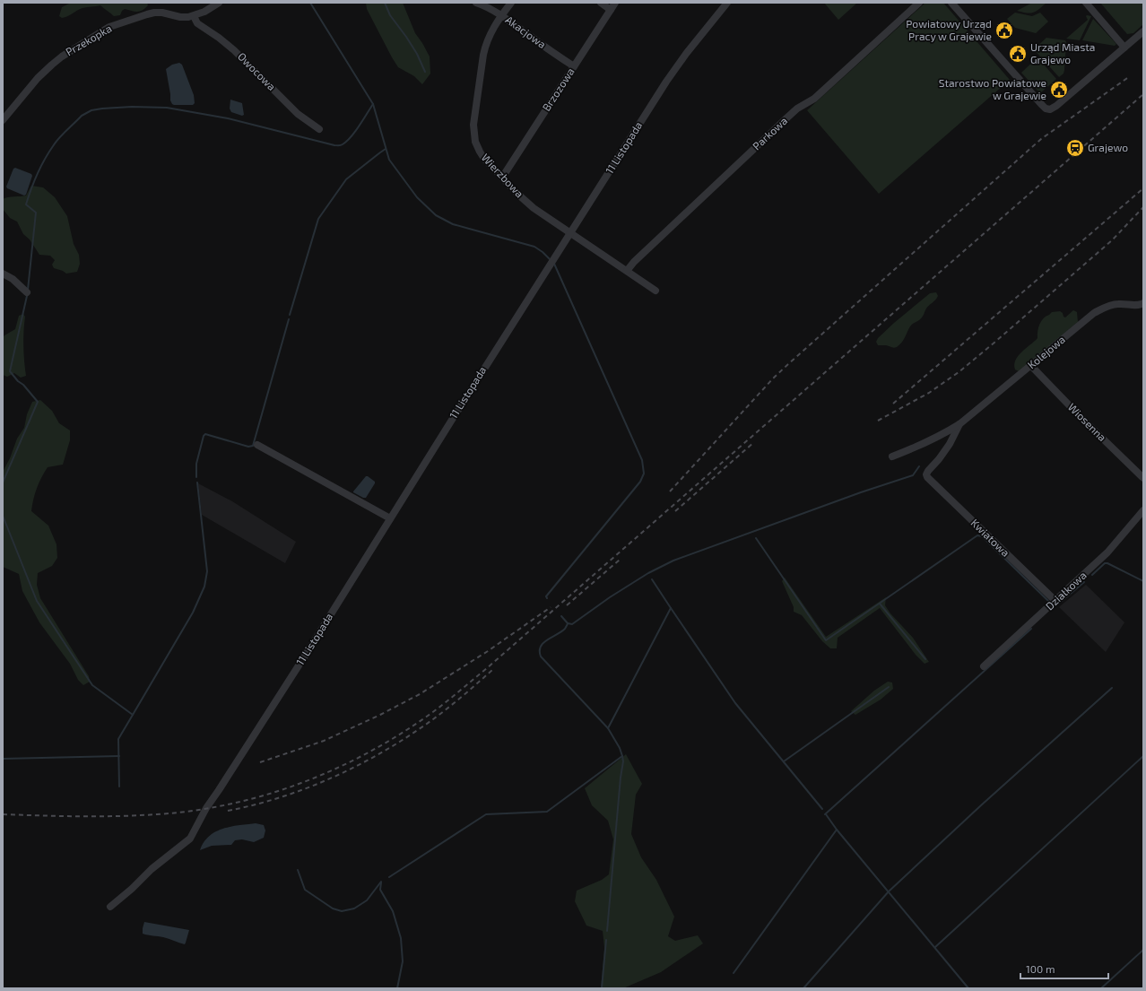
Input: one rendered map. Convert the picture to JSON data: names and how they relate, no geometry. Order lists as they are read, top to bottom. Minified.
{"streets":{"street":["Akacjowa","Przekopka","Owocowa","Brzozowa","Parkowa","11 Listopada","Wierzbowa","Kolejowa","Wiosenna","Kwiatowa","Działkowa"]},"crossings":[["Akacjowa","Brzozowa"],["Akacjowa","Wierzbowa"],["Przekopka","Owocowa"],["Brzozowa","Wierzbowa"],["Parkowa","Wierzbowa"],["11 Listopada","Wierzbowa"],["Kolejowa","Wiosenna"],["Kolejowa","Kwiatowa"],["Kwiatowa","Działkowa"]],"places":{"public building":["Powiatowy Urząd Pracy w Grajewie","Urząd Miasta Grajewo","Starostwo Powiatowe w Grajewie"],"station":["Grajewo"]},"scale_bar":"100 m"}
